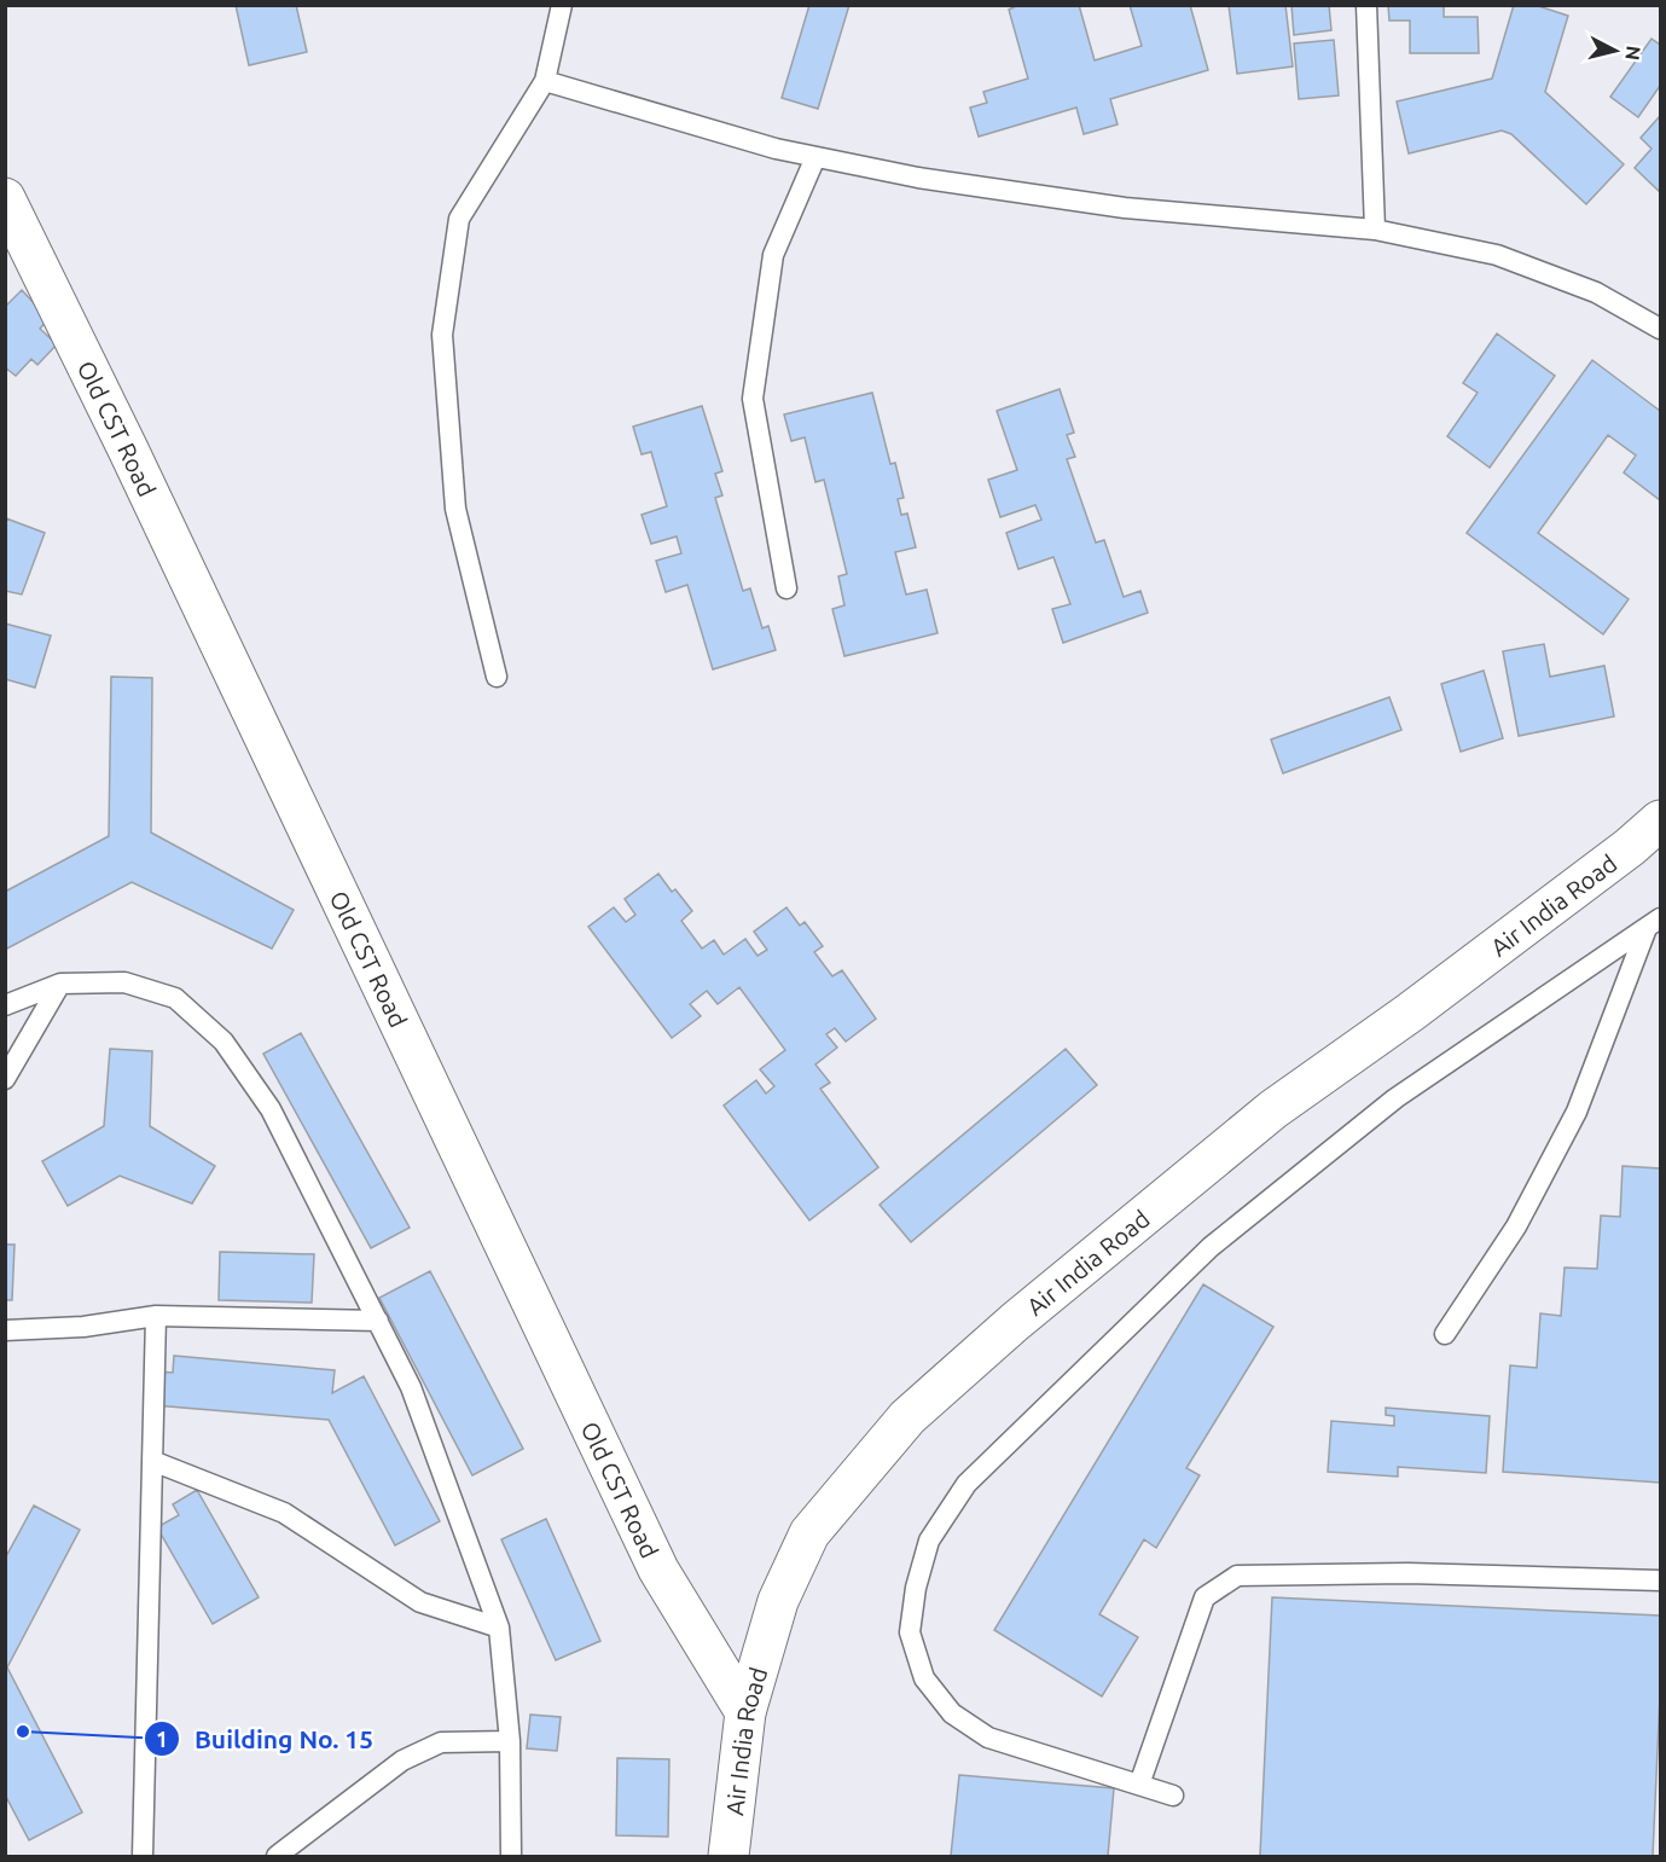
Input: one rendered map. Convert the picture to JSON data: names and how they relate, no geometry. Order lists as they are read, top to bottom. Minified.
{"streets":{"street":["Old CST Road","Air India Road"]},"crossings":[["Old CST Road","Air India Road"]],"places":["Building No. 15"],"north":"right"}
